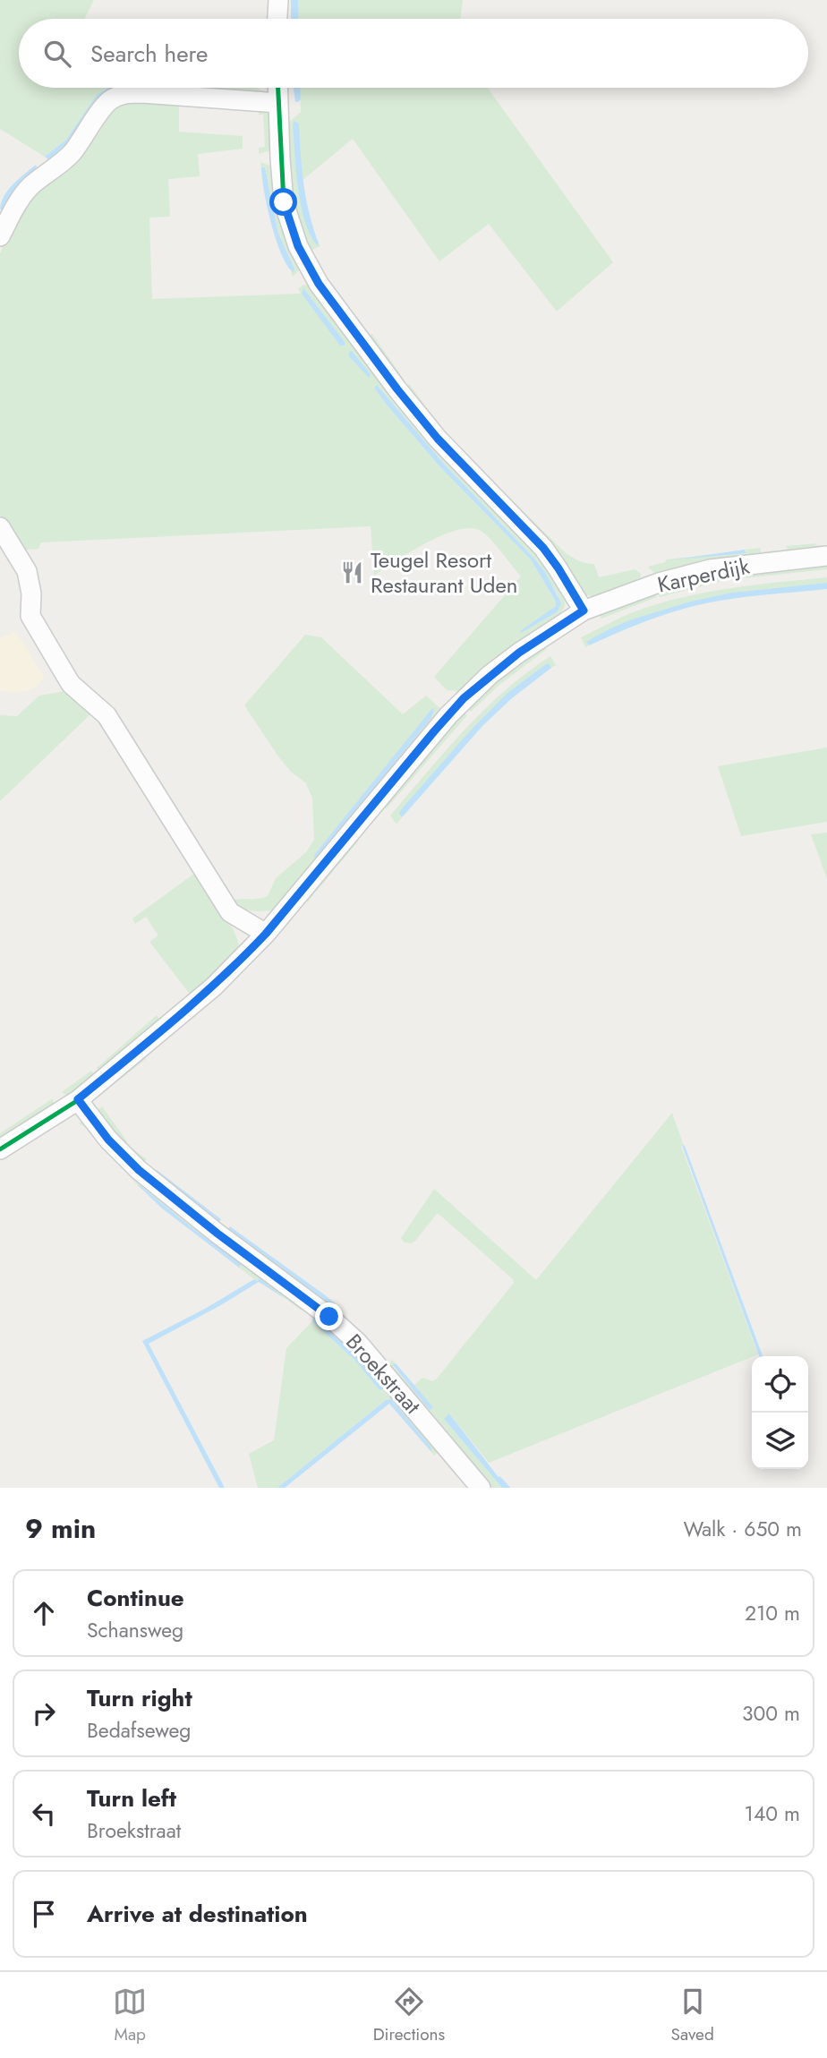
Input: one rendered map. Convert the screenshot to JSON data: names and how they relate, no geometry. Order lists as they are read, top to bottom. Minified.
{"streets":{"street":["Karperdijk","Broekstraat"]},"crossings":[["Karperdijk","Broekstraat"]],"places":{"restaurant":["Teugel Resort Restaurant Uden"]},"page":{"search":"Search here","heading":["9 min","Walk · 650 m"],"list":[["Continue","Schansweg","210 m"],["Turn right","Bedafseweg","300 m"],["Turn left","Broekstraat","140 m"],"Arrive at destination"],"nav":["Map","Directions","Saved"]}}
